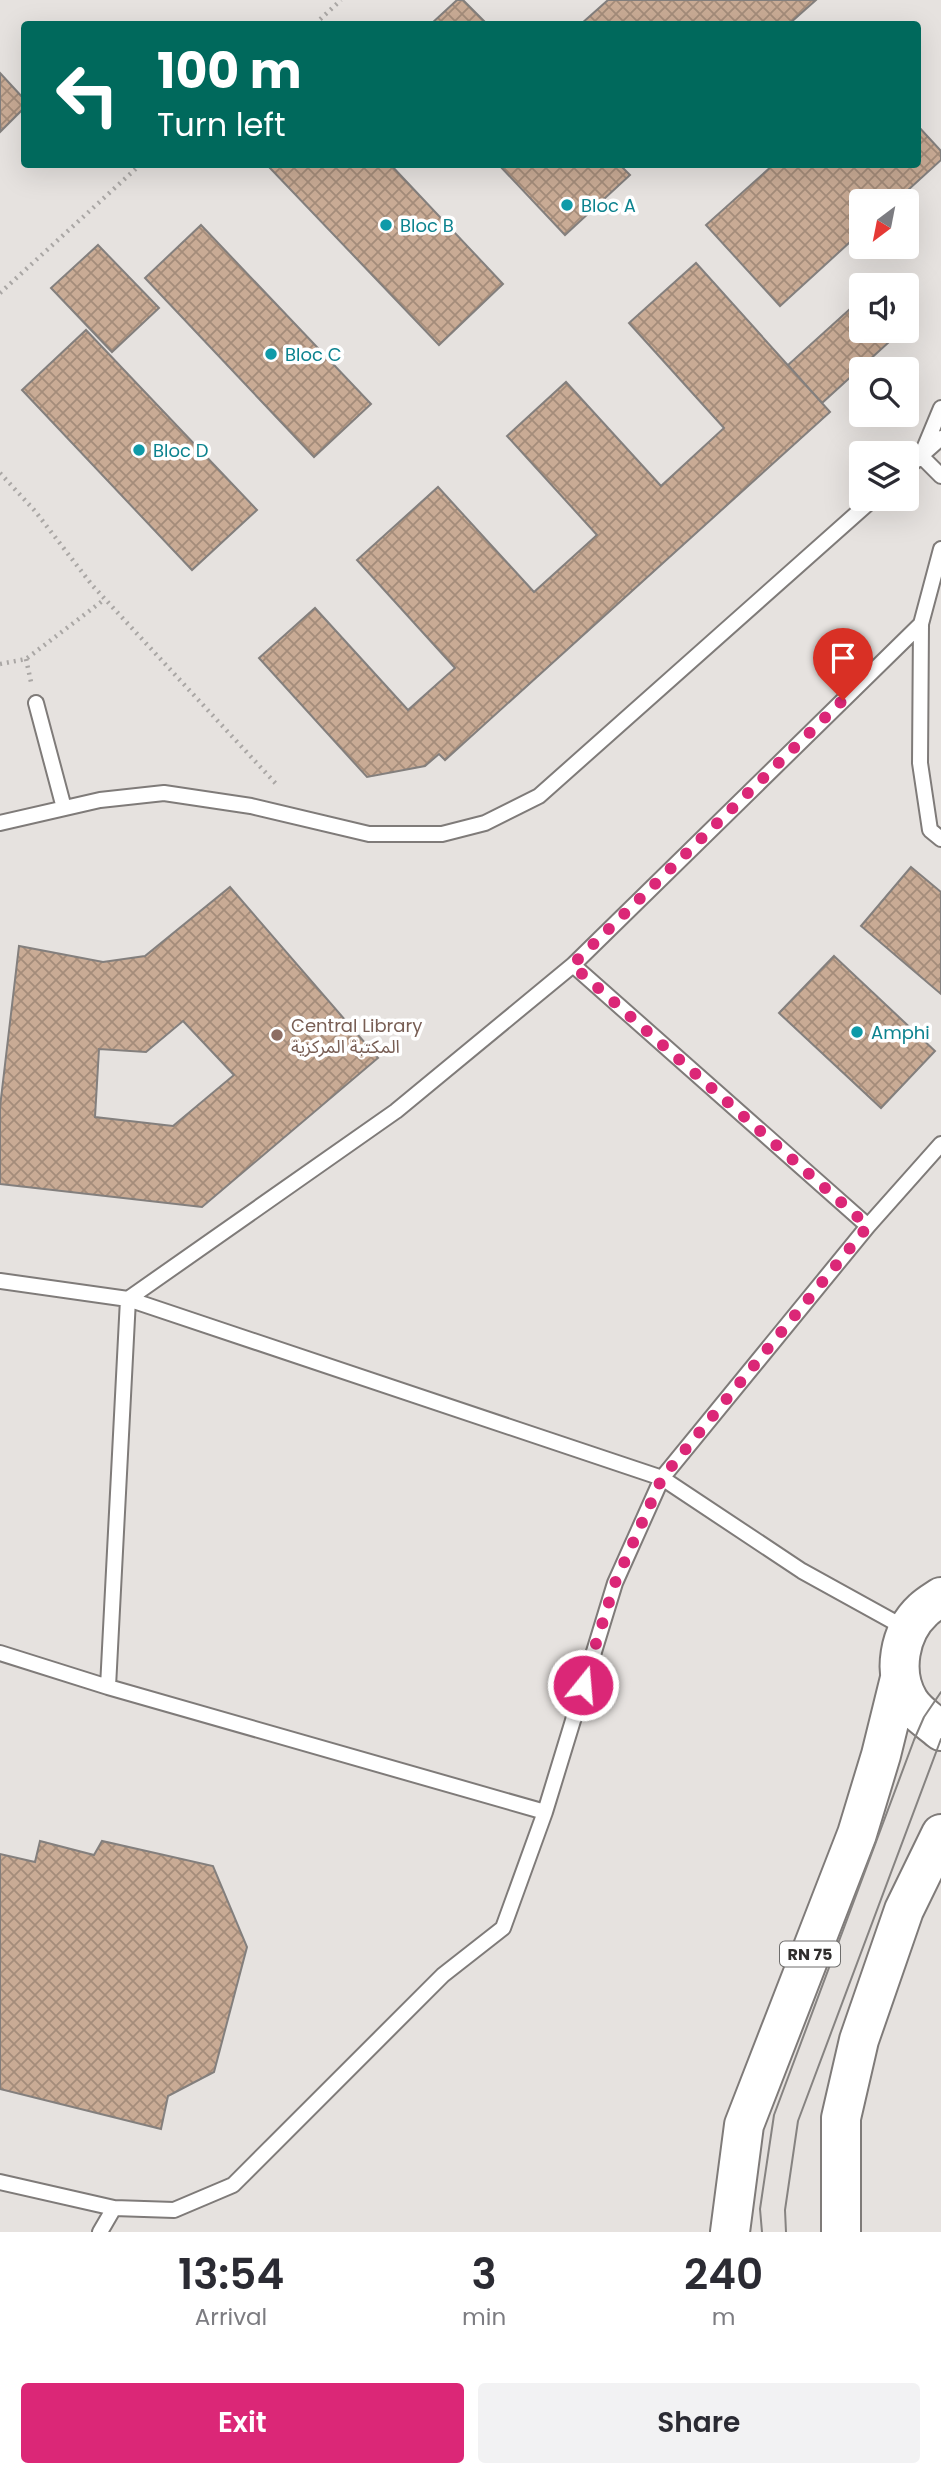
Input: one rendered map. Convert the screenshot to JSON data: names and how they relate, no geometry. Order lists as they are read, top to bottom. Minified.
{"streets":{"main road":["RN 75"]},"places":["Bloc A","Bloc B","Bloc C","Bloc D","Amphi","Central Library المكتبة المركزية"],"north":"bottom left","page":{"turn":["100 m","Turn left"],"eta":["13:54","Arrival","3","min","240","m"],"buttons":["Exit","Share"]}}
